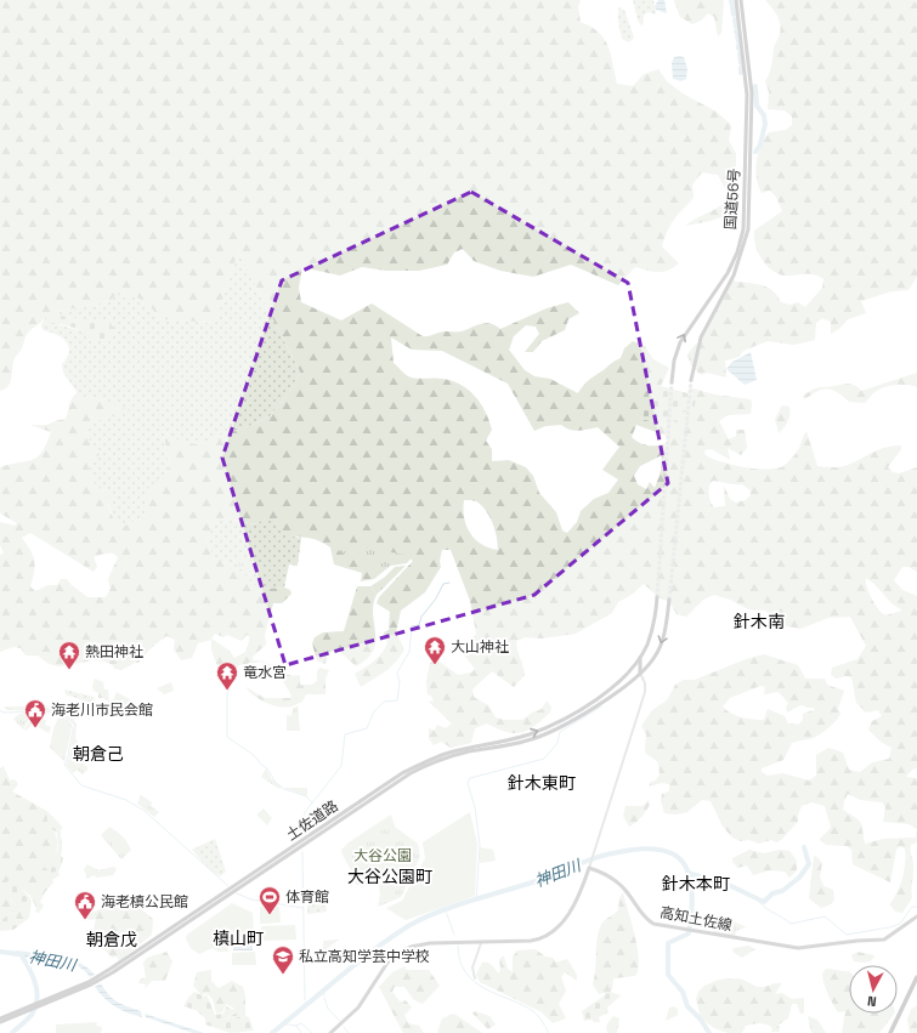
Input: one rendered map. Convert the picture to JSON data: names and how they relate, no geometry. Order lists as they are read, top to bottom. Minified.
{"streets":{"highway":["国道56号","土佐道路"],"main road":["高知土佐線"]},"districts":["針木南","朝倉己","針木東町","大谷公園町","針木本町","槙山町","朝倉戊"],"water":["神田川"],"parks":["大谷公園"],"places":{"temple":["大山神社","熱田神社","竜水宮"],"public building":["海老川市民会館","海老槙公民館"],"sports":["体育館"],"school or university":["私立高知学芸中学校"]},"north":"bottom"}
